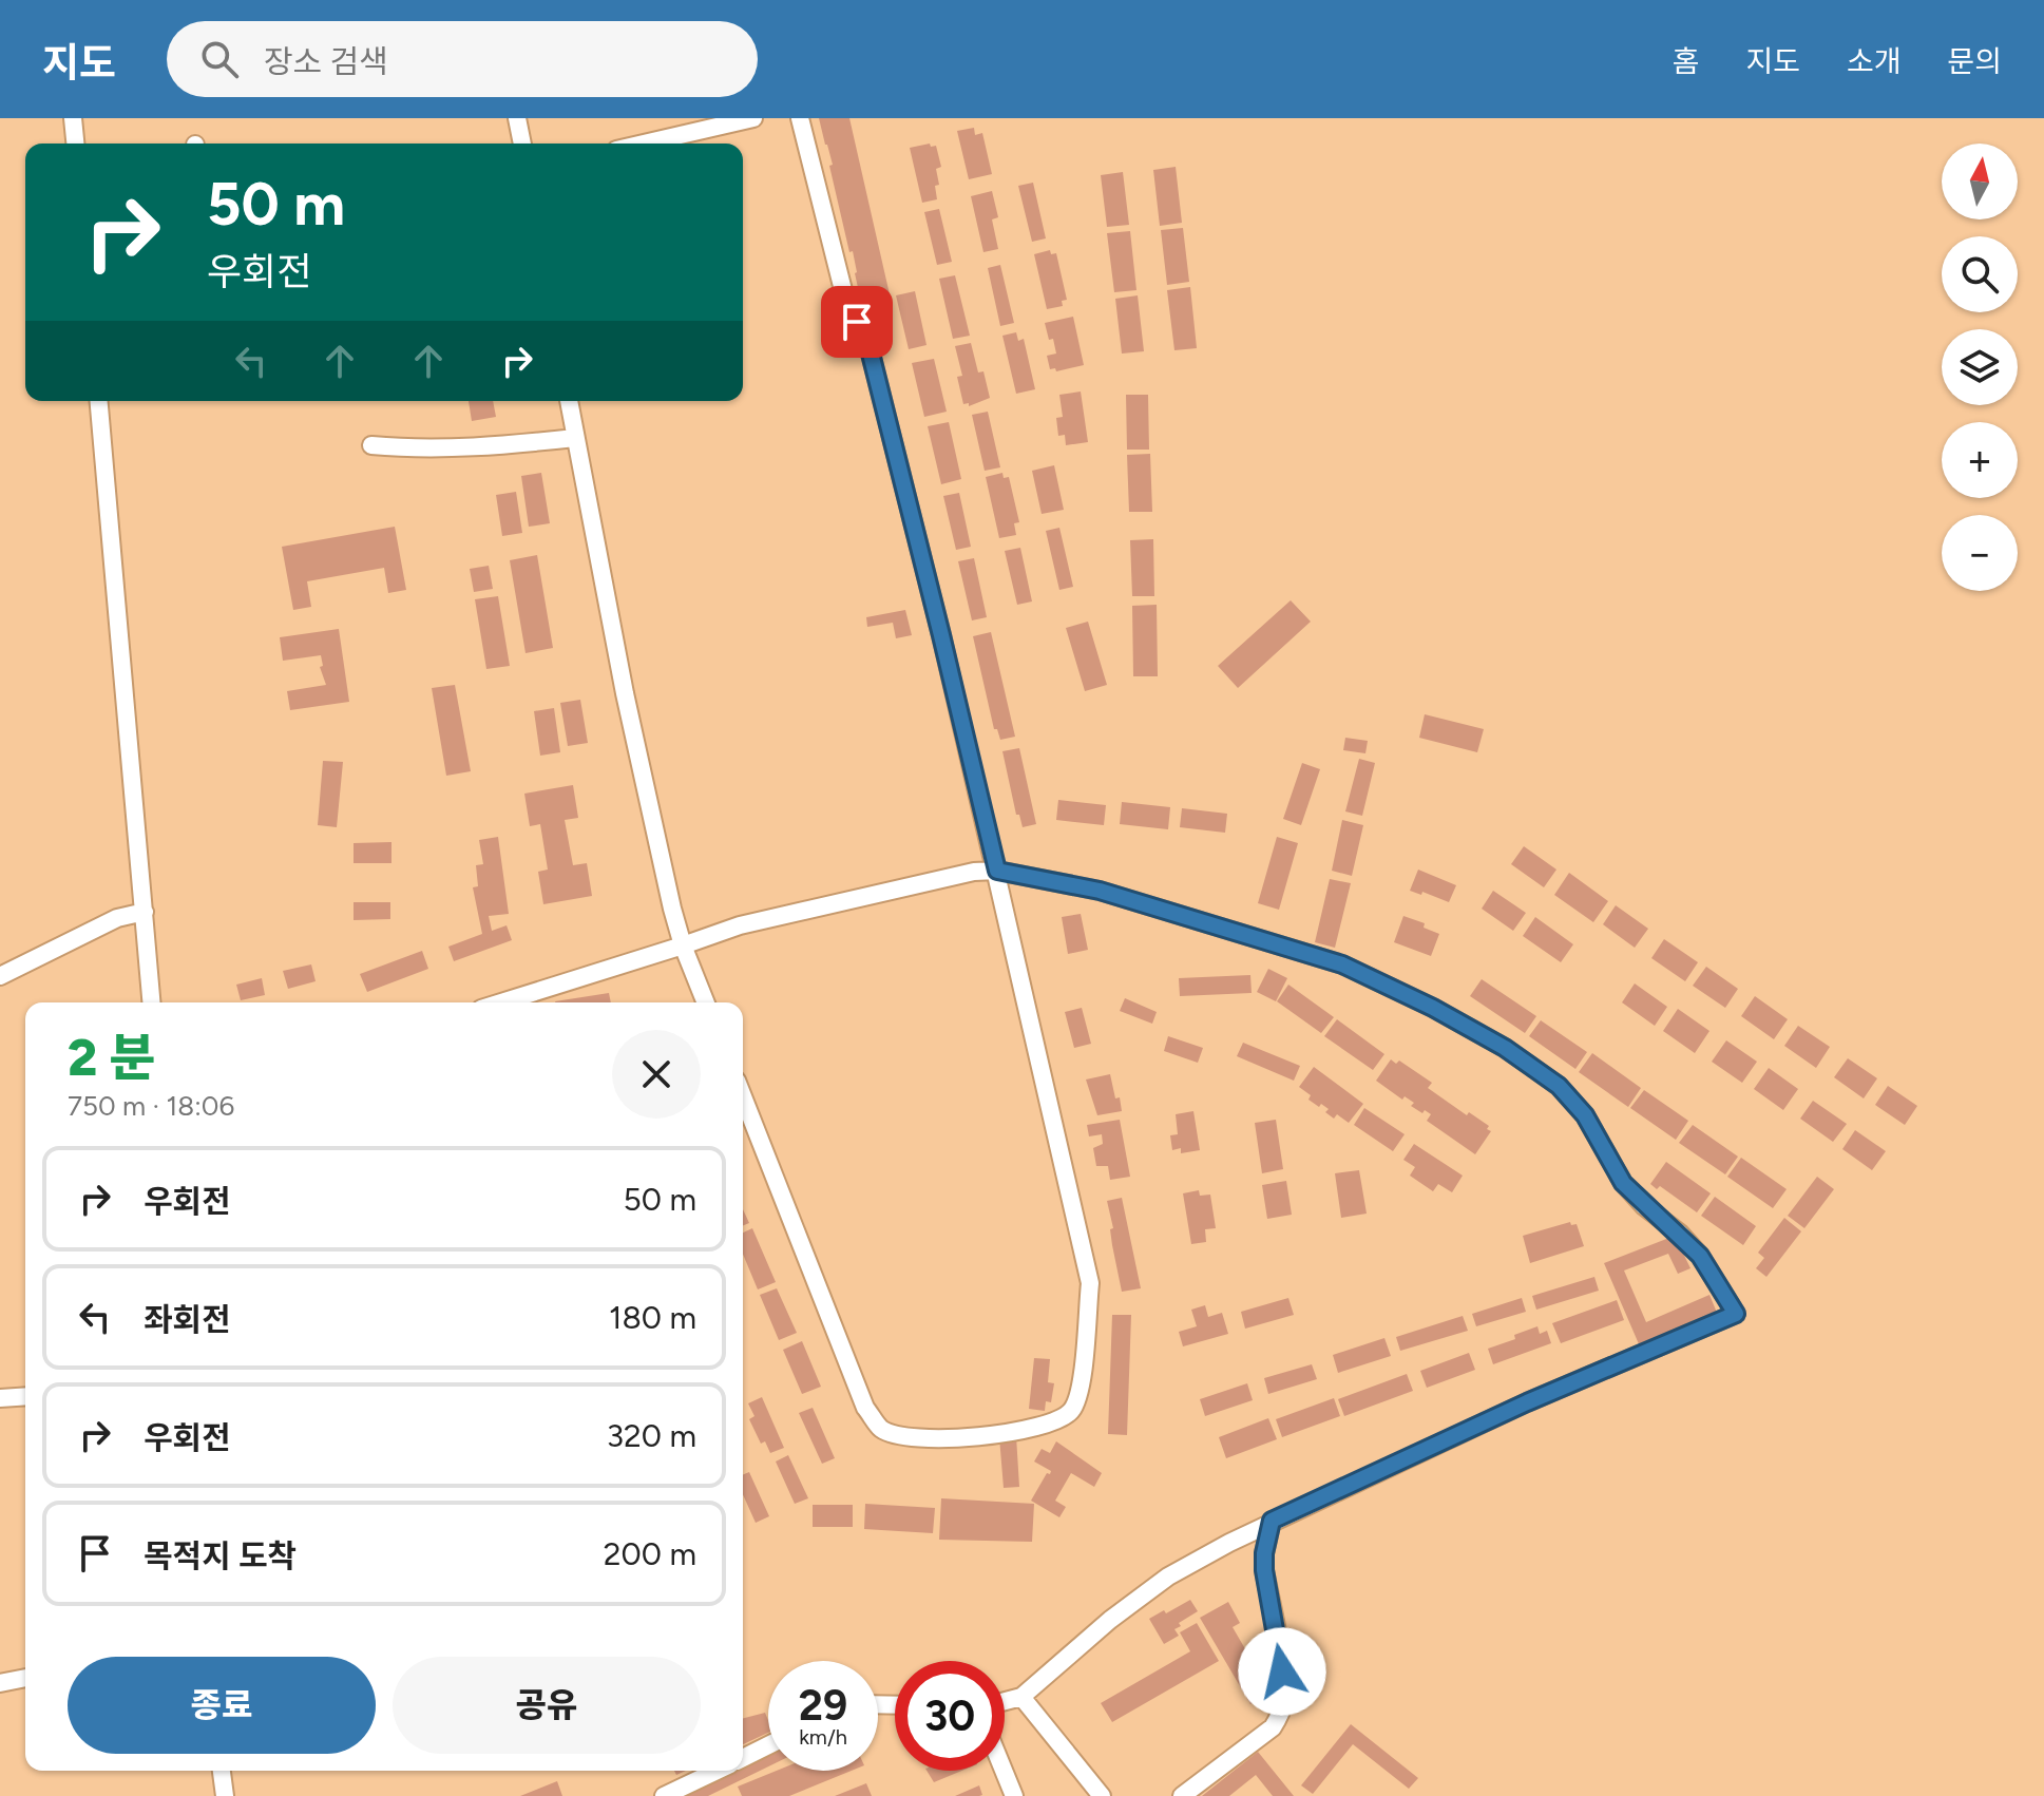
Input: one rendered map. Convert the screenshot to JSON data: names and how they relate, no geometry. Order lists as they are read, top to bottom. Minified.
{"north":"top","page":{"header":"지도","search":"장소 검색","nav":["홈","지도","소개","문의"],"map_buttons":["+","−"],"turn":["50 m","우회전"],"heading":["2 분","750 m · 18:06"],"list":[{"name":"우회전","value":"50 m"},{"name":"좌회전","value":"180 m"},{"name":"우회전","value":"320 m"},{"name":"목적지 도착","value":"200 m"}],"buttons":["종료","공유"],"speed":"29 km/h","limit":"30"}}
